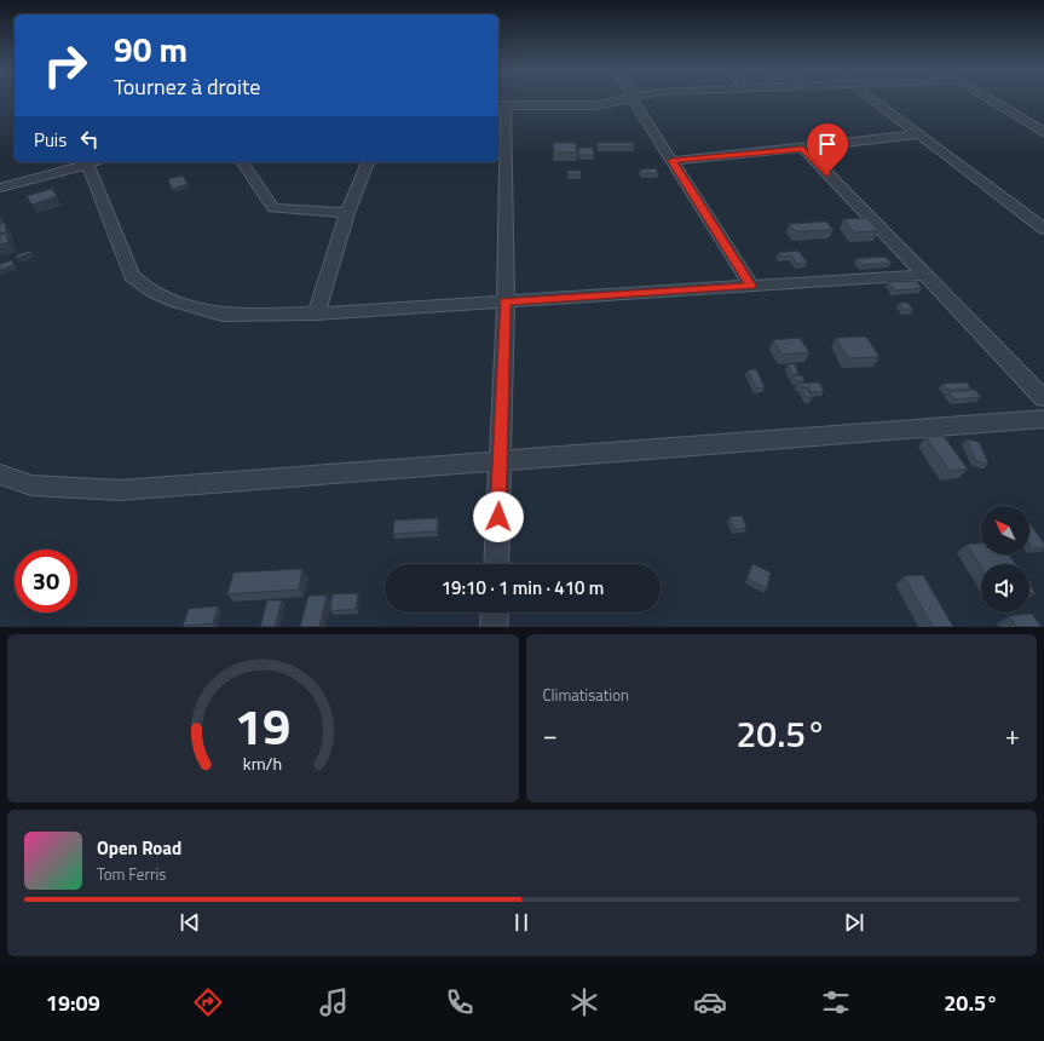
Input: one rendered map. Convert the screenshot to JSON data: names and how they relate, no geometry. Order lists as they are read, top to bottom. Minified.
{"north":"top left","page":{"turn":["90 m","Tournez à droite"],"then":"Puis","limit":"30","trip":"19:10 · 1 min · 410 m","tile":"Climatisation","heat":["−","20.5°","+"],"song":["Open Road","Tom Ferris"],"tabs":["19:09","20.5°"],"gauge":["19","km/h"]}}
